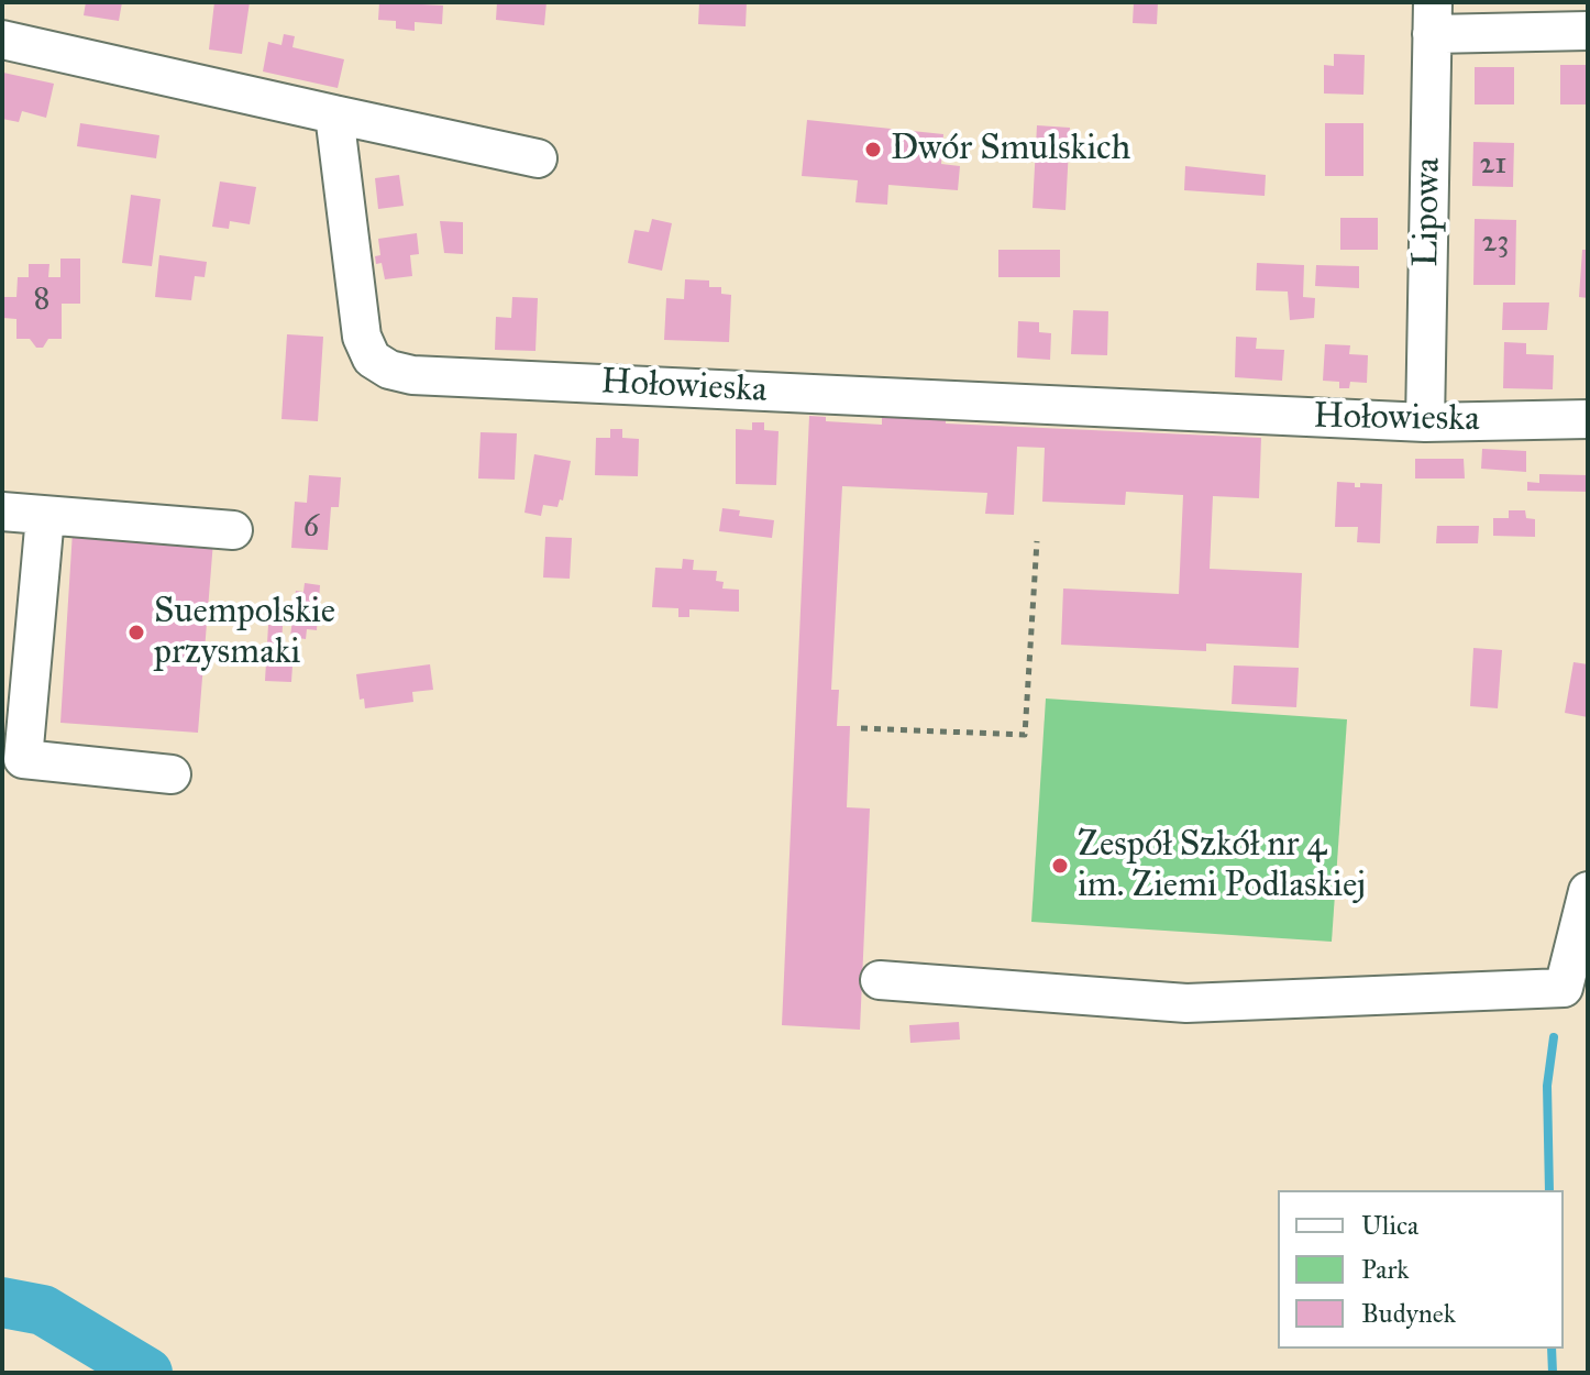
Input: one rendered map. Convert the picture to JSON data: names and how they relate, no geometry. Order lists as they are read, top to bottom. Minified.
{"streets":{"street":["Lipowa","Hołowieska"]},"crossings":[["Lipowa","Hołowieska"]],"places":["Dwór Smulskich","Suempolskie przysmaki","Zespół Szkół nr 4 im. Ziemi Podlaskiej"],"house_numbers":["21","23","8","6"],"legend":["Ulica","Park","Budynek"]}
